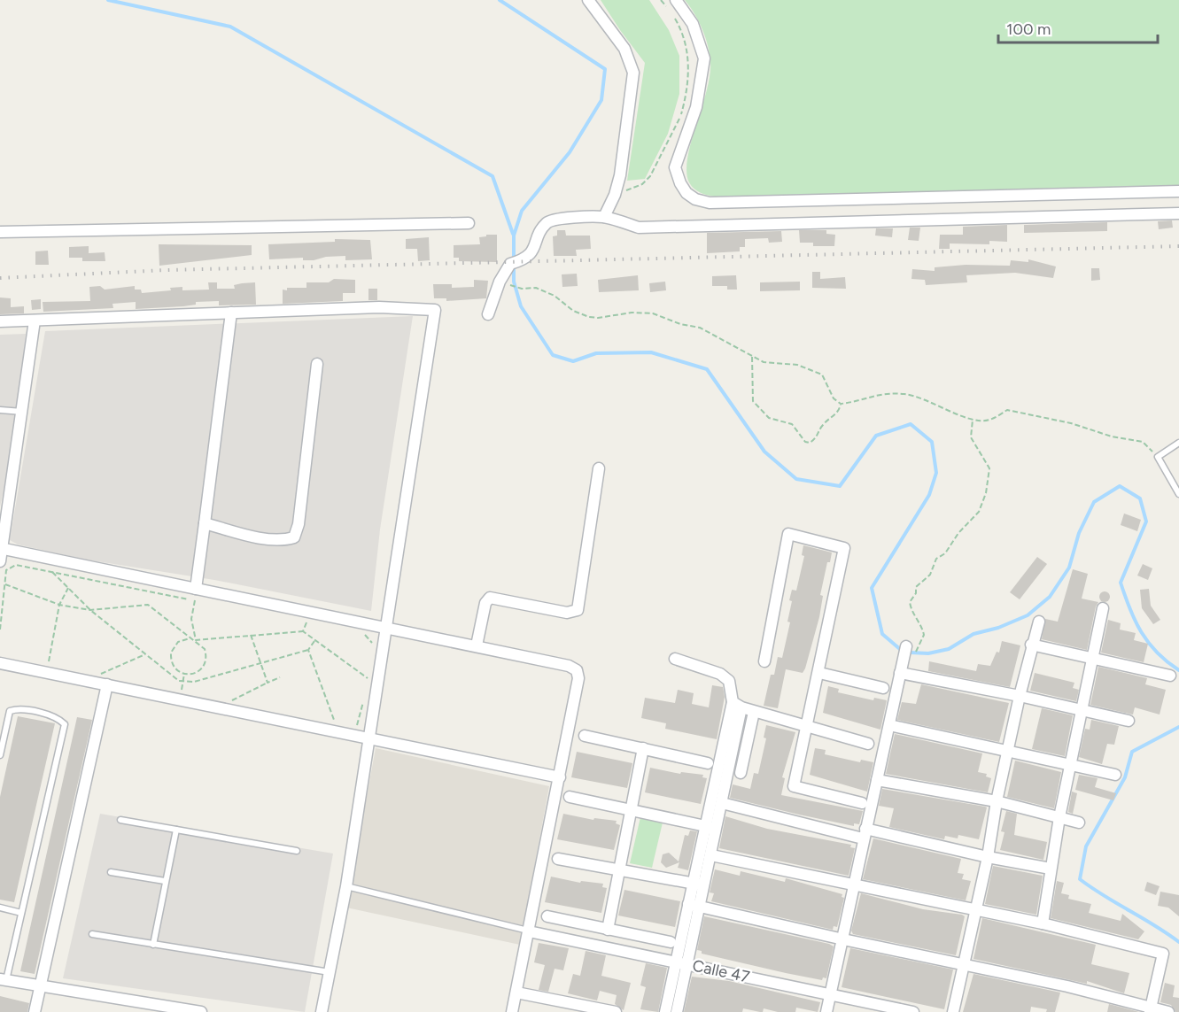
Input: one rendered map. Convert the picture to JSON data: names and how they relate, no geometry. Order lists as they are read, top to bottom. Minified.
{"streets":{"street":["Calle 47"]},"scale_bar":"100 m"}
